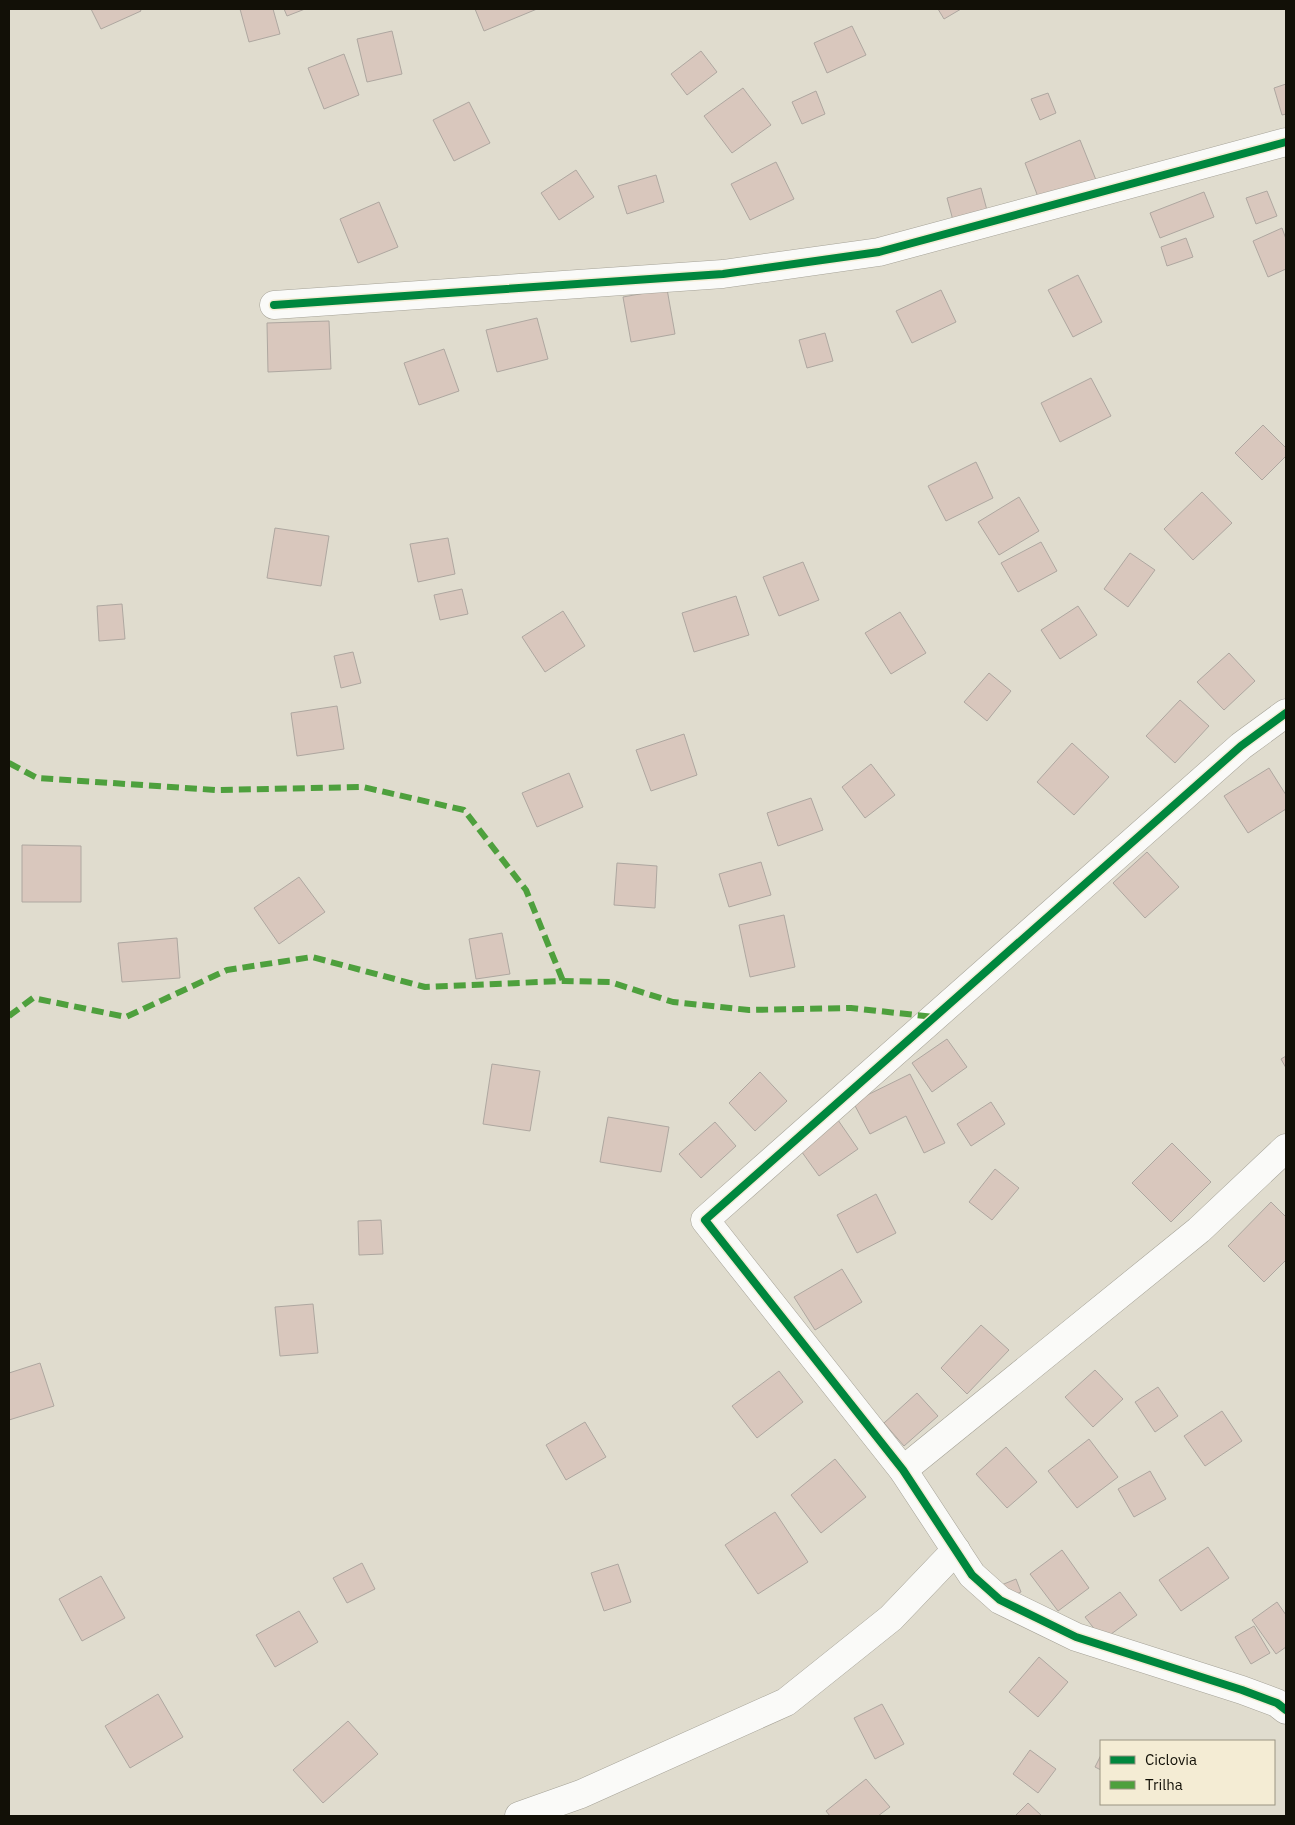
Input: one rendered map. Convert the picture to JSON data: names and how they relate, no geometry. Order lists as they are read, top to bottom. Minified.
{"legend":["Ciclovia","Trilha"]}
